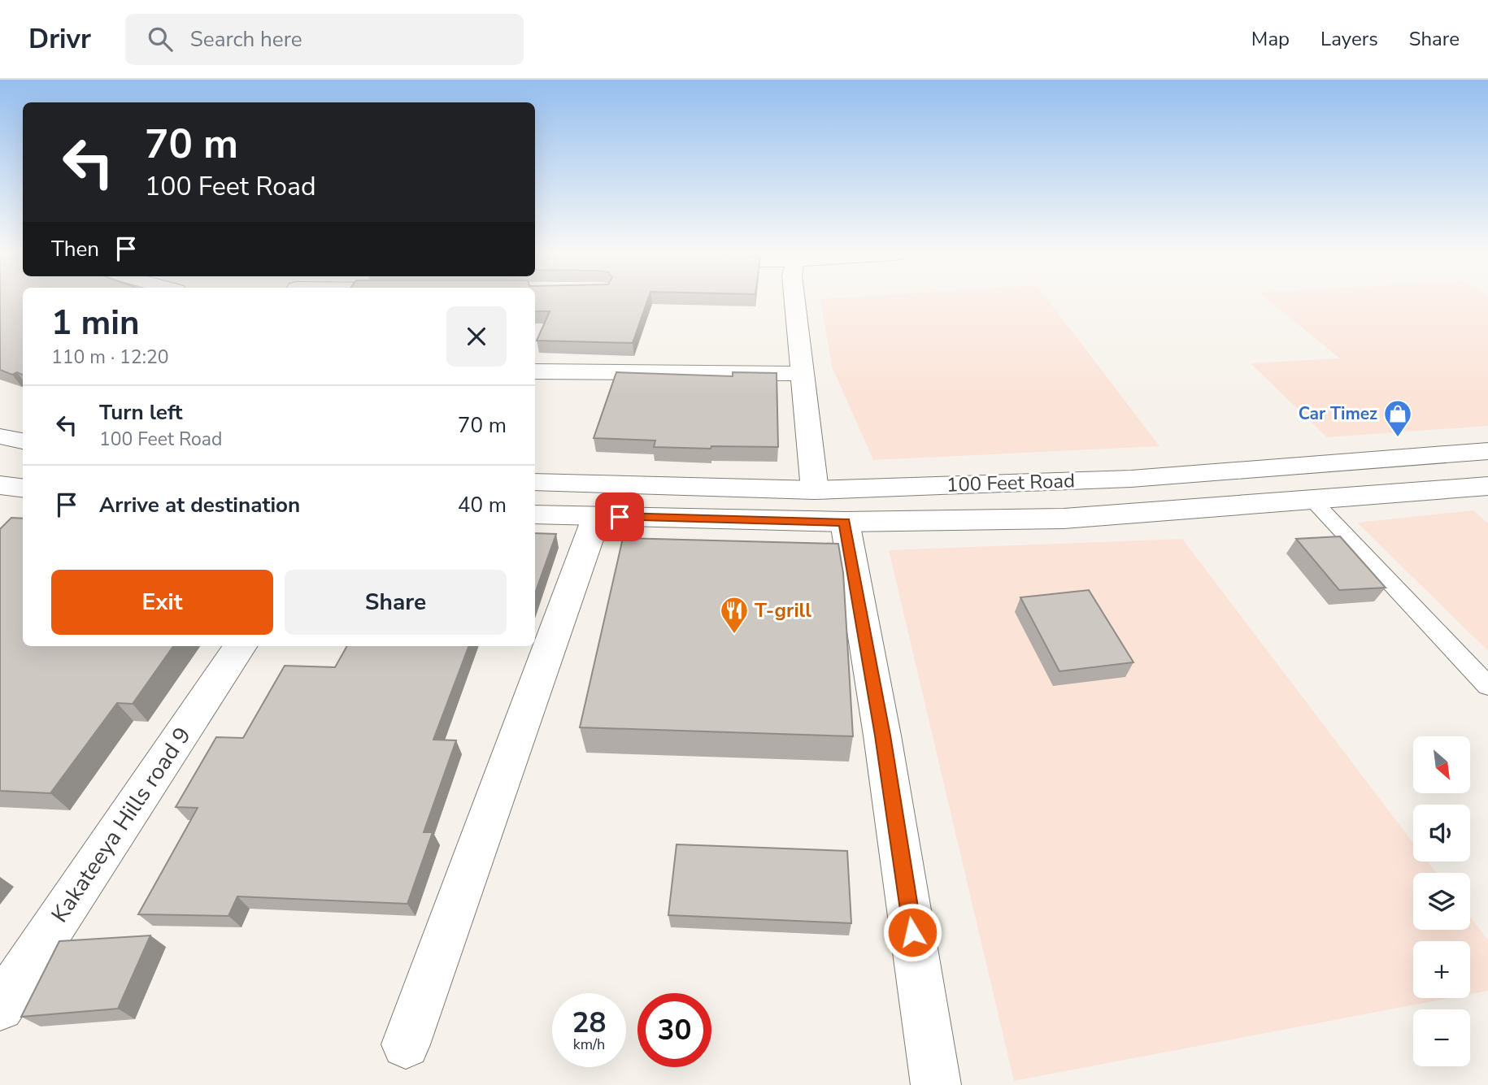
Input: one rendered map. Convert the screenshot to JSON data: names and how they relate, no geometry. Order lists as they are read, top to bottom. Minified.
{"streets":{"street":["100 Feet Road","Kakateeya Hills road 9"]},"places":{"shop":["Car Timez"],"restaurant":["T-grill"]},"north":"bottom right","page":{"header":"Drivr","search":"Search here","nav":["Map","Layers","Share"],"turn":["70 m","100 Feet Road"],"then":"Then","heading":["1 min","110 m · 12:20"],"list":[{"name":"Turn left","note":"100 Feet Road","value":"70 m"},{"name":"Arrive at destination","value":"40 m"}],"buttons":["Exit","Share"],"map_buttons":["+","−"],"speed":"28 km/h","limit":"30"}}
